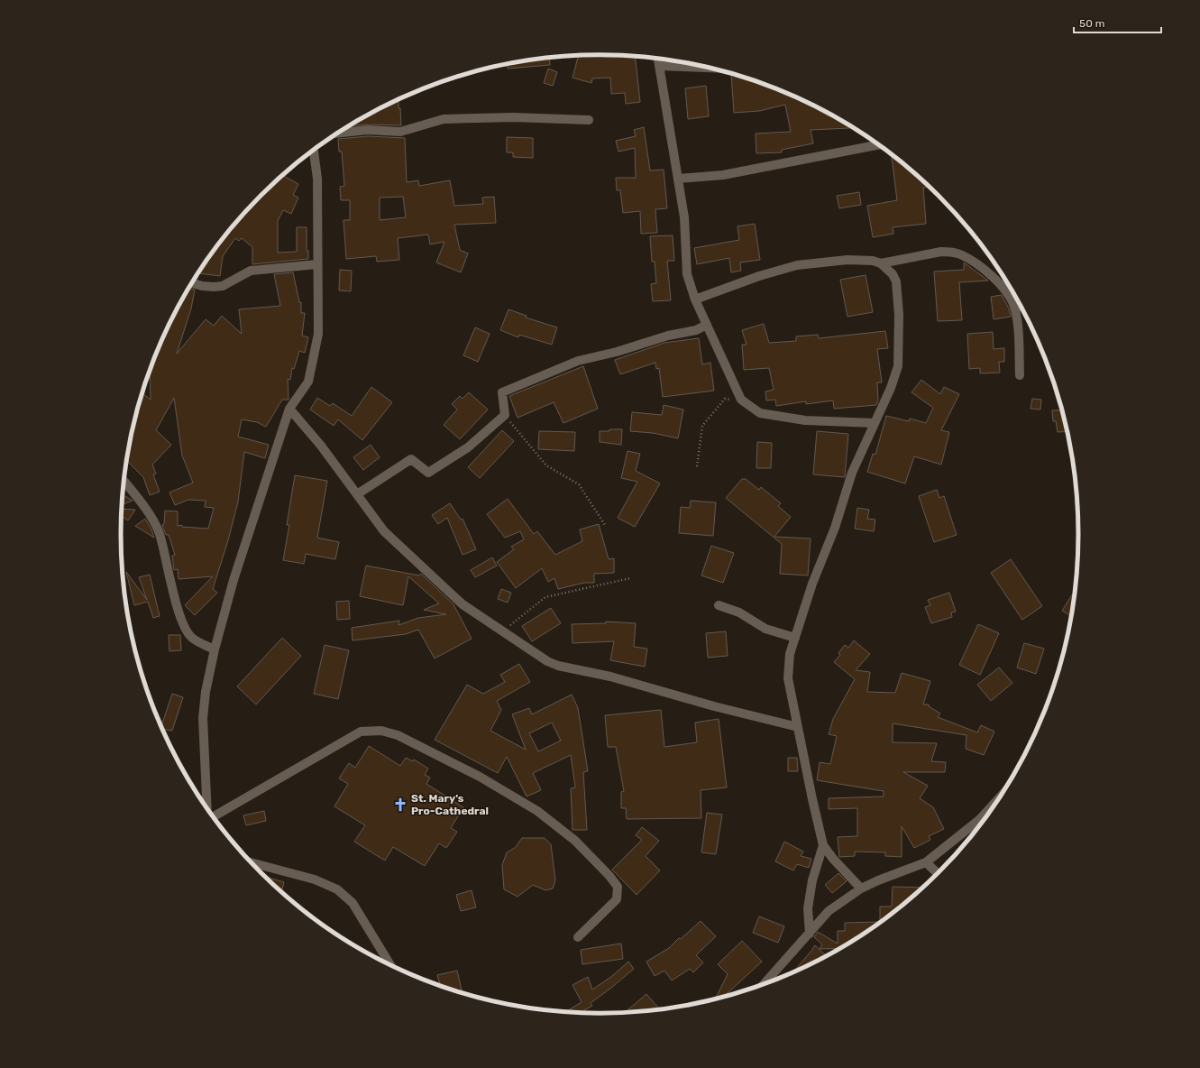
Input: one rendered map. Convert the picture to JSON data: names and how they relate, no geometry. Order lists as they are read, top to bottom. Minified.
{"places":{"church":["St. Mary's Pro-Cathedral"]},"scale_bar":"50 m"}
